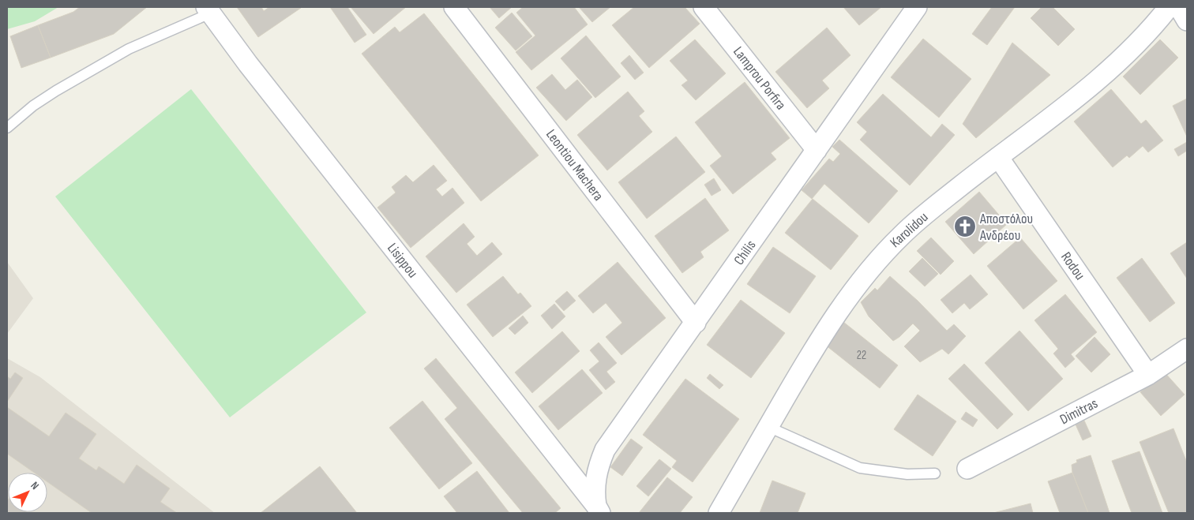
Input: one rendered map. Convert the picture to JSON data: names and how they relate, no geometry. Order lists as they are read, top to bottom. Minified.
{"streets":{"street":["Lamprou Porfira","Leontiou Machera","Karolidou","Chilis","Lisippou","Rodou","Dimitras"]},"crossings":[["Lamprou Porfira","Chilis"],["Leontiou Machera","Chilis"],["Karolidou","Rodou"],["Chilis","Lisippou"],["Rodou","Dimitras"]],"places":{"church":["Αποστόλου Ανδρέου"]},"house_numbers":["22"],"north":"top right"}
